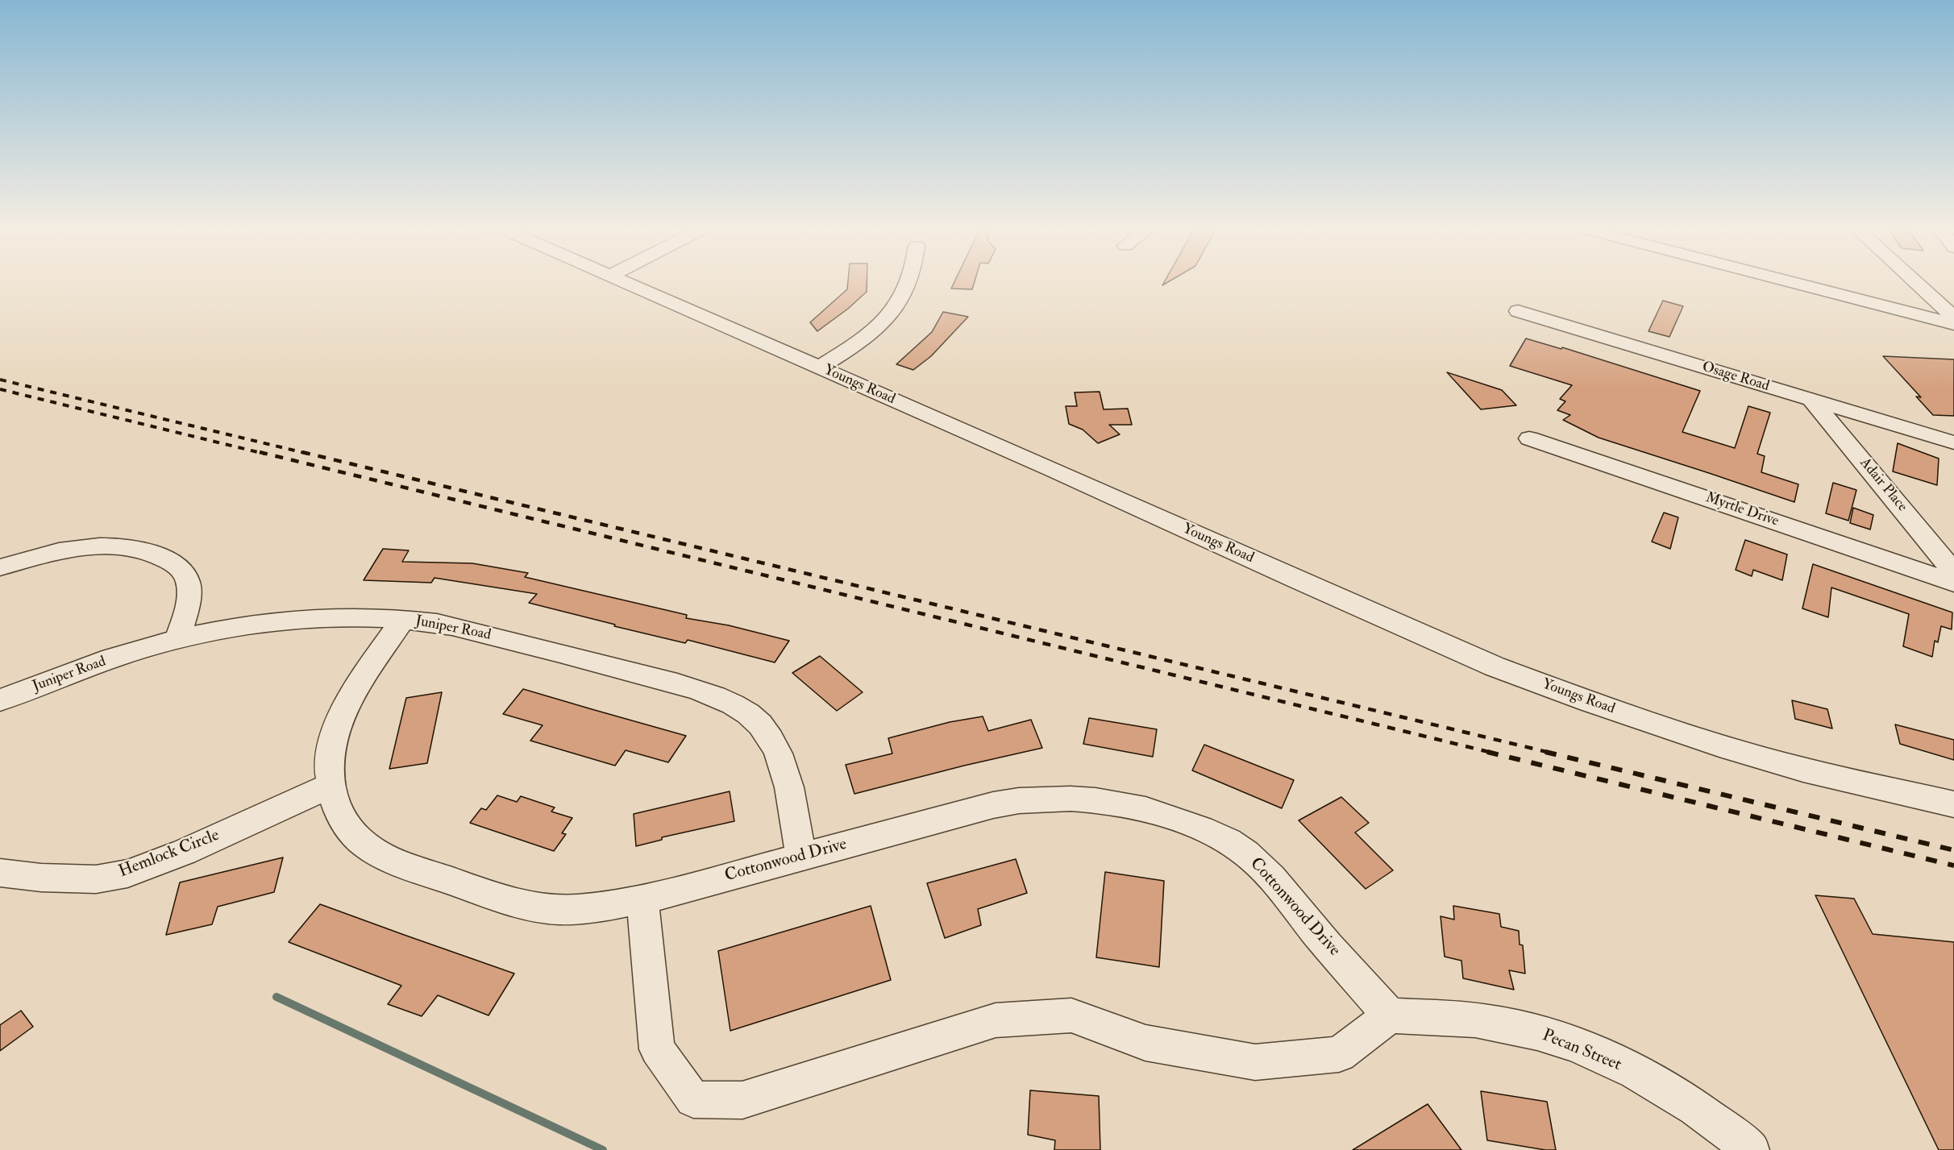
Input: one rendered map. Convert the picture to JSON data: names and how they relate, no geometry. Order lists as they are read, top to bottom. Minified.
{"streets":{"street":["Osage Road","Youngs Road","Adair Place","Myrtle Drive","Juniper Road","Hemlock Circle","Cottonwood Drive","Pecan Street"]},"crossings":[["Osage Road","Adair Place"],["Juniper Road","Cottonwood Drive"],["Hemlock Circle","Cottonwood Drive"],["Cottonwood Drive","Pecan Street"]]}
